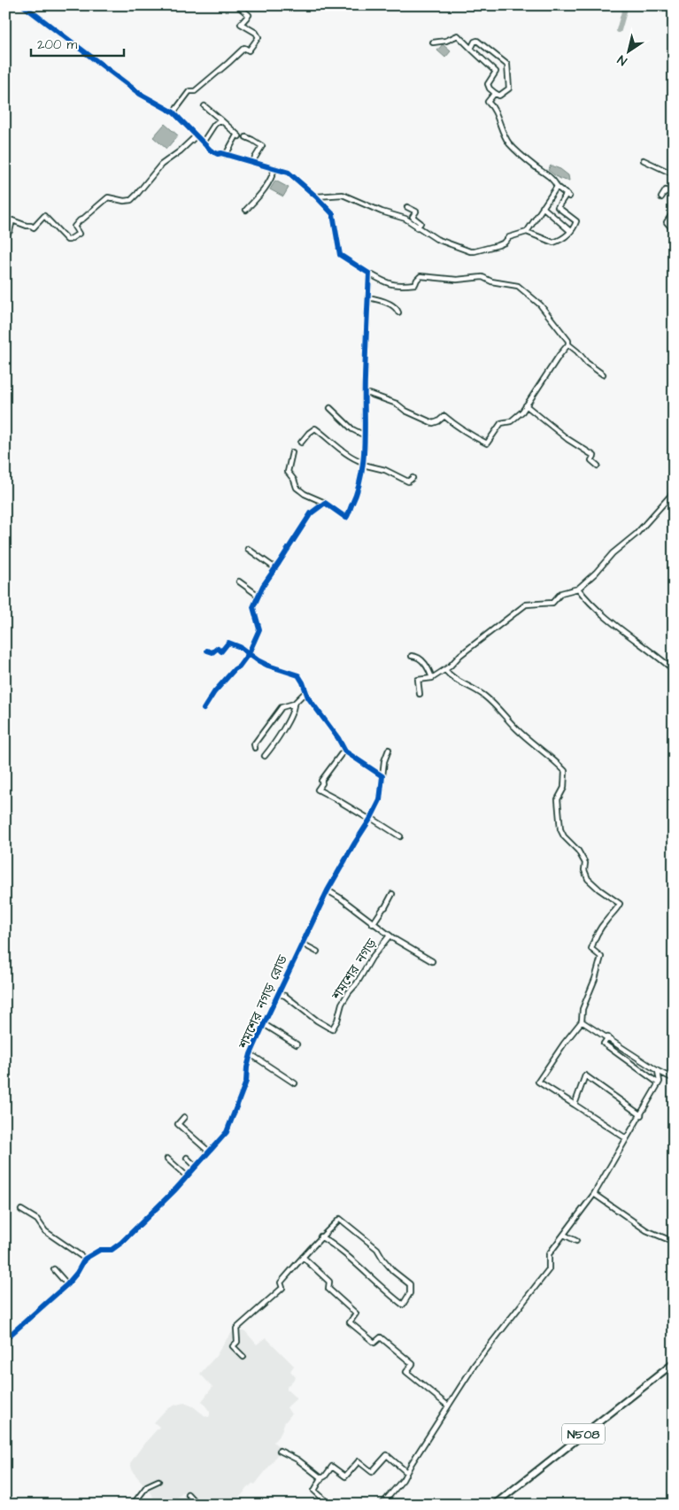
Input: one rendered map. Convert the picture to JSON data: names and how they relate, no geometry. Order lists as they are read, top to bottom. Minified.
{"streets":{"highway":["N508"],"street":["শমশের নগড়","শমশের নগড় রোড"]},"crossings":[["শমশের নগড়","শমশের নগড় রোড"]],"scale_bar":"200 m","north":"bottom left"}
